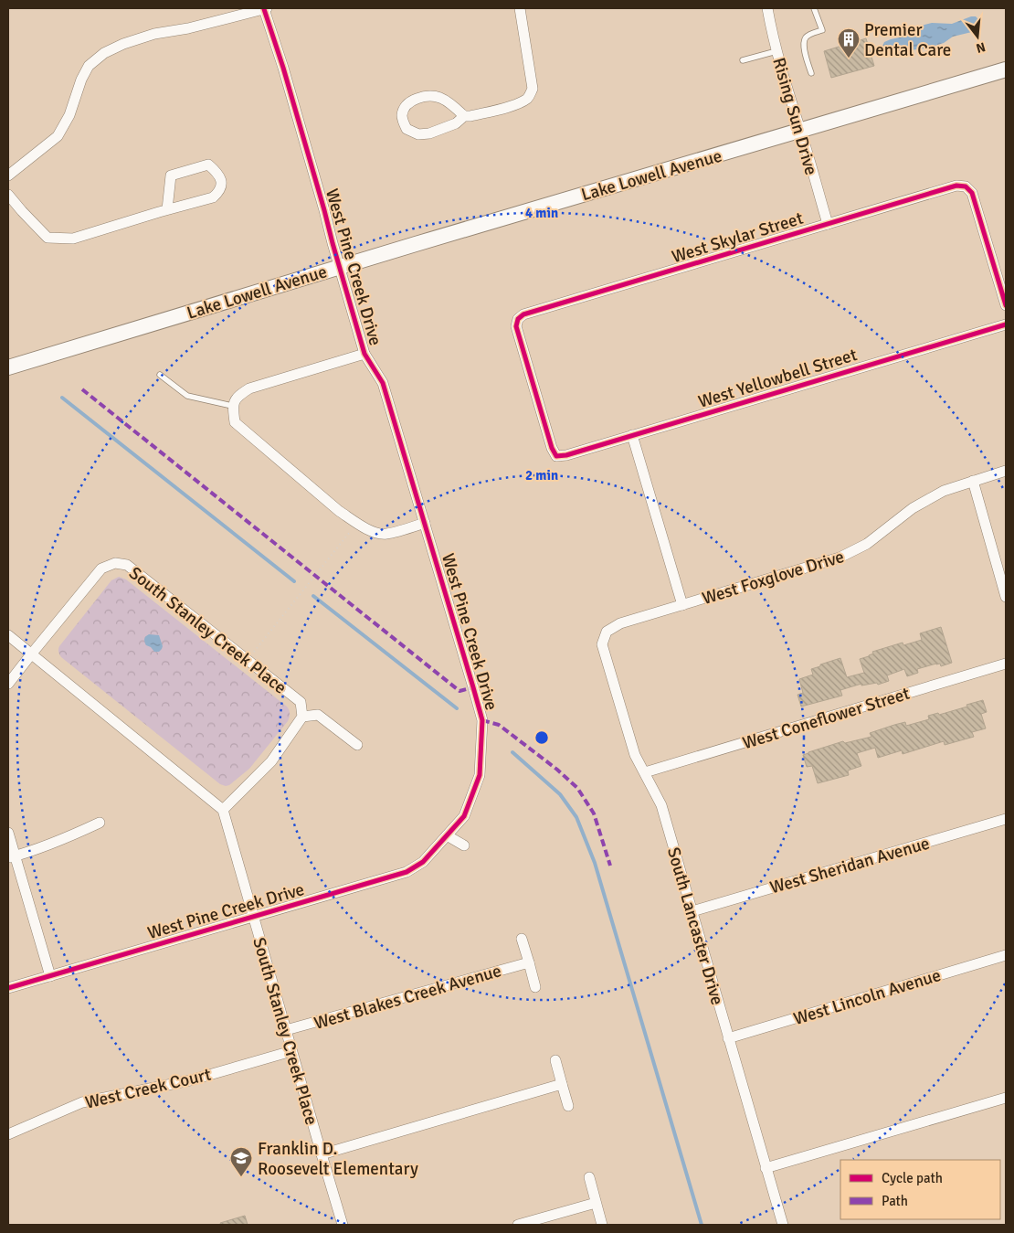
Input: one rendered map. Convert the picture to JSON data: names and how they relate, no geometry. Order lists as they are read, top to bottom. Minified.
{"streets":{"main road":["Lake Lowell Avenue"],"street":["Rising Sun Drive","West Skylar Street","West Pine Creek Drive","West Yellowbell Street","West Foxglove Drive","South Stanley Creek Place","West Coneflower Street","West Sheridan Avenue","South Lancaster Drive","West Blakes Creek Avenue","West Lincoln Avenue","West Creek Court"]},"crossings":[["Rising Sun Drive","Lake Lowell Avenue"],["Rising Sun Drive","West Skylar Street"],["Lake Lowell Avenue","West Pine Creek Drive"],["West Skylar Street","West Yellowbell Street"],["West Pine Creek Drive","South Stanley Creek Place"],["West Foxglove Drive","South Lancaster Drive"],["South Stanley Creek Place","West Blakes Creek Avenue"],["South Stanley Creek Place","West Creek Court"],["West Coneflower Street","South Lancaster Drive"],["West Sheridan Avenue","South Lancaster Drive"],["South Lancaster Drive","West Lincoln Avenue"]],"places":{"building":["Premier Dental Care"],"school or university":["Franklin D. Roosevelt Elementary"]},"legend":["Cycle path","Path"],"north":"bottom","rings":["4 min","2 min"]}
